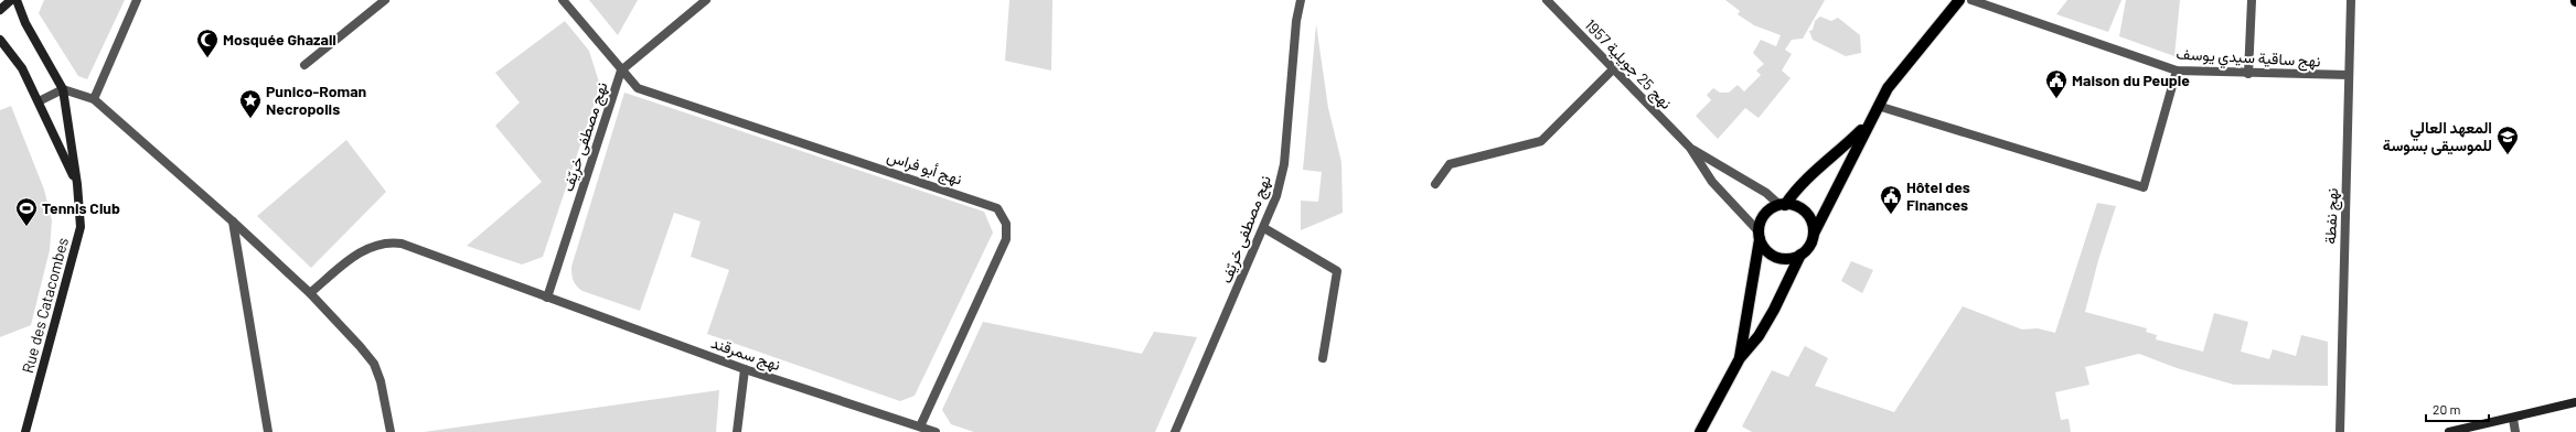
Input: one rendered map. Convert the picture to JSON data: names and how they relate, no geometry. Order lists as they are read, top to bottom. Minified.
{"streets":{"main road":["Rue des Catacombes"],"street":["نهج ساقية سيدي يوسف","نهج 25 جويلية 1957","نهج مصطفى خريّف","نهج أبو فراس","نهج نفطة","نهج سمرقند"]},"crossings":[["نهج ساقية سيدي يوسف","نهج نفطة"],["نهج مصطفى خريّف","نهج أبو فراس"],["نهج مصطفى خريّف","نهج سمرقند"],["نهج أبو فراس","نهج سمرقند"]],"places":{"mosque":["Mosquée Ghazali"],"public building":["Maison du Peuple","Hôtel des Finances"],"place":["Punico-Roman Necropolis"],"school or university":["المعهد العالي للموسيقى بسوسة"],"sports":["Tennis Club"]},"scale_bar":"20 m"}
